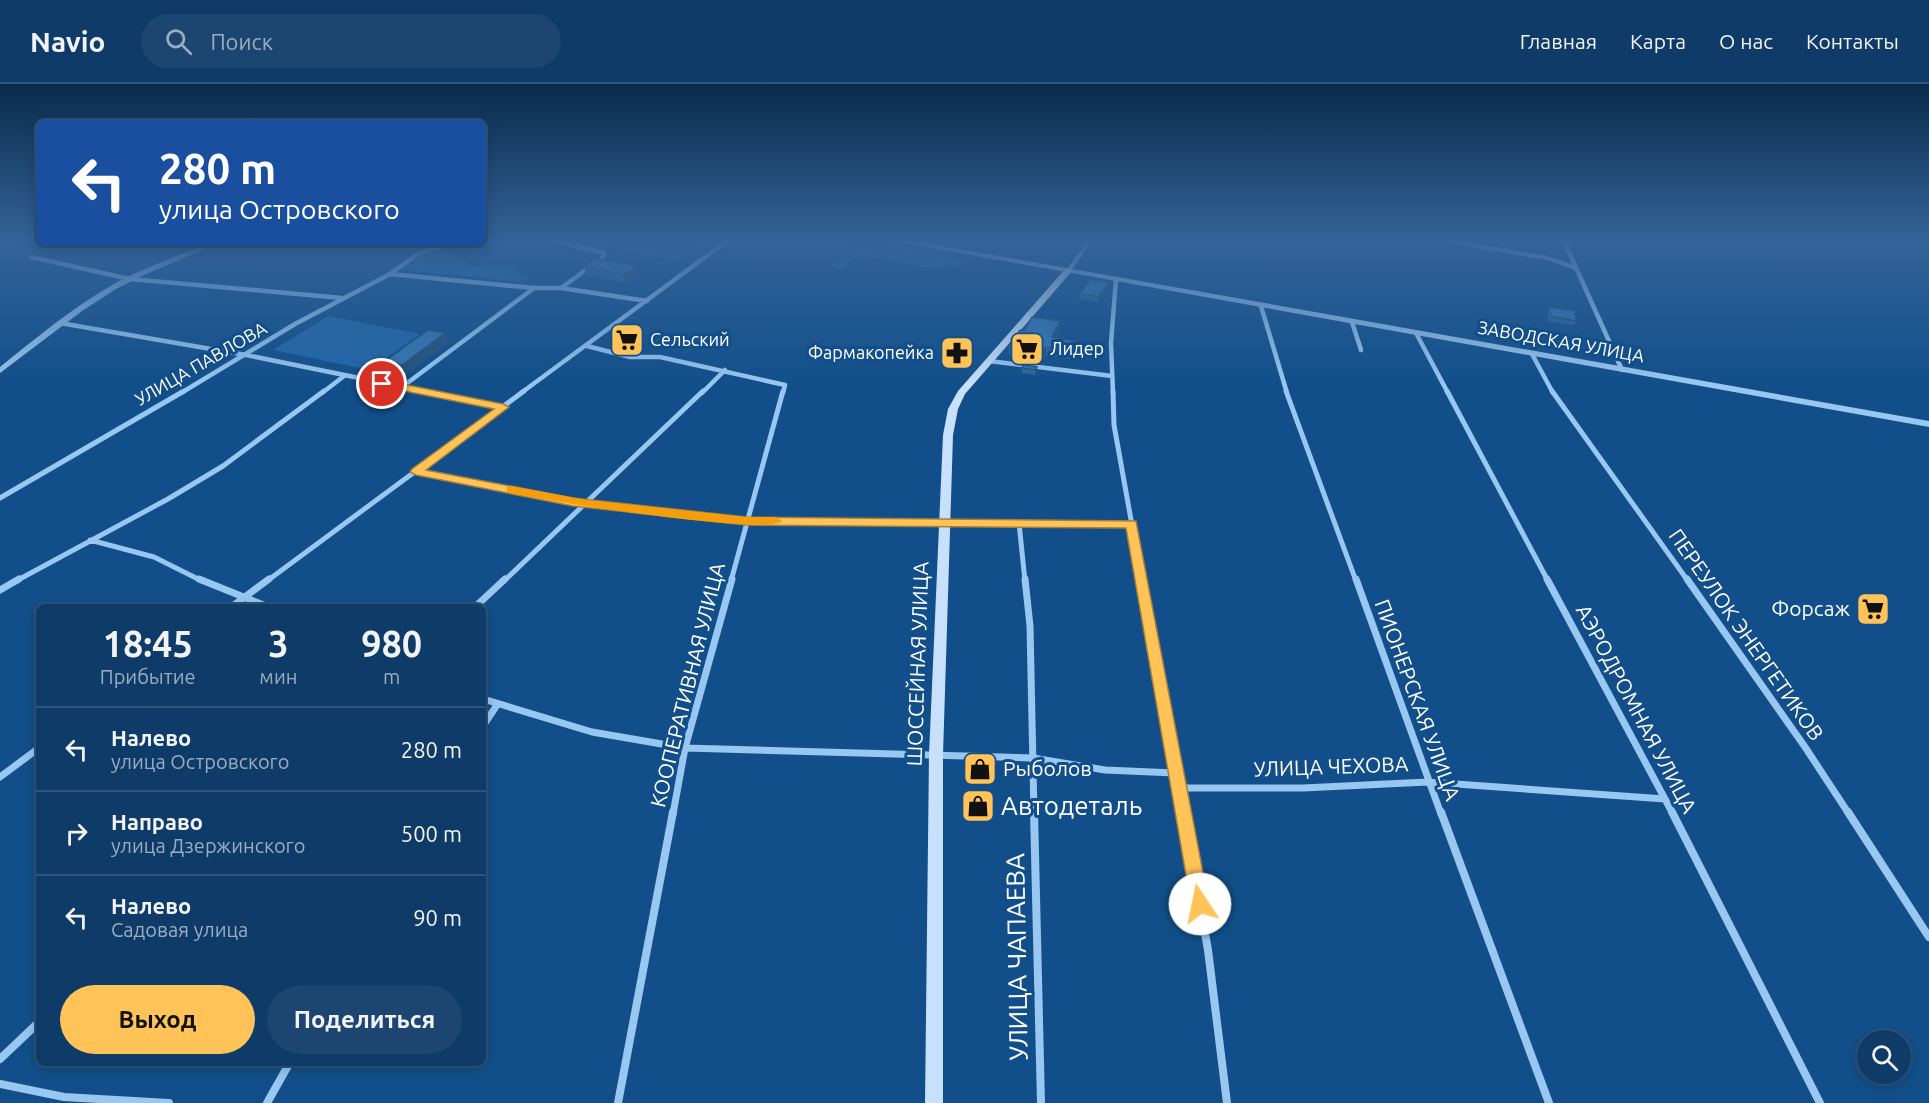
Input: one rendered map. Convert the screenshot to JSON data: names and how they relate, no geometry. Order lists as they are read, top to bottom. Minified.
{"streets":{"main road":["ШОССЕЙНАЯ УЛИЦА"],"street":["ЗАВОДСКАЯ УЛИЦА","УЛИЦА ПАВЛОВА","ПЕРЕУЛОК ЭНЕРГЕТИКОВ","КООПЕРАТИВНАЯ УЛИЦА","ПИОНЕРСКАЯ УЛИЦА","АЭРОДРОМНАЯ УЛИЦА","УЛИЦА ЧЕХОВА","УЛИЦА ЧАПАЕВА"]},"crossings":[["ЗАВОДСКАЯ УЛИЦА","ПЕРЕУЛОК ЭНЕРГЕТИКОВ"],["ЗАВОДСКАЯ УЛИЦА","ПИОНЕРСКАЯ УЛИЦА"],["ЗАВОДСКАЯ УЛИЦА","АЭРОДРОМНАЯ УЛИЦА"],["ПИОНЕРСКАЯ УЛИЦА","УЛИЦА ЧЕХОВА"],["АЭРОДРОМНАЯ УЛИЦА","УЛИЦА ЧЕХОВА"]],"places":{"supermarket":["Сельский","Лидер","Форсаж"],"pharmacy":["Фармакопейка"],"shop":["Рыболов","Автодеталь"]},"page":{"header":"Navio","search":"Поиск","nav":["Главная","Карта","О нас","Контакты"],"turn":["280 m","улица Островского"],"eta":["18:45","Прибытие","3","мин","980","m"],"list":[{"name":"Налево","note":"улица Островского","value":"280 m"},{"name":"Направо","note":"улица Дзержинского","value":"500 m"},{"name":"Налево","note":"Садовая улица","value":"90 m"}],"buttons":["Выход","Поделиться"]}}
